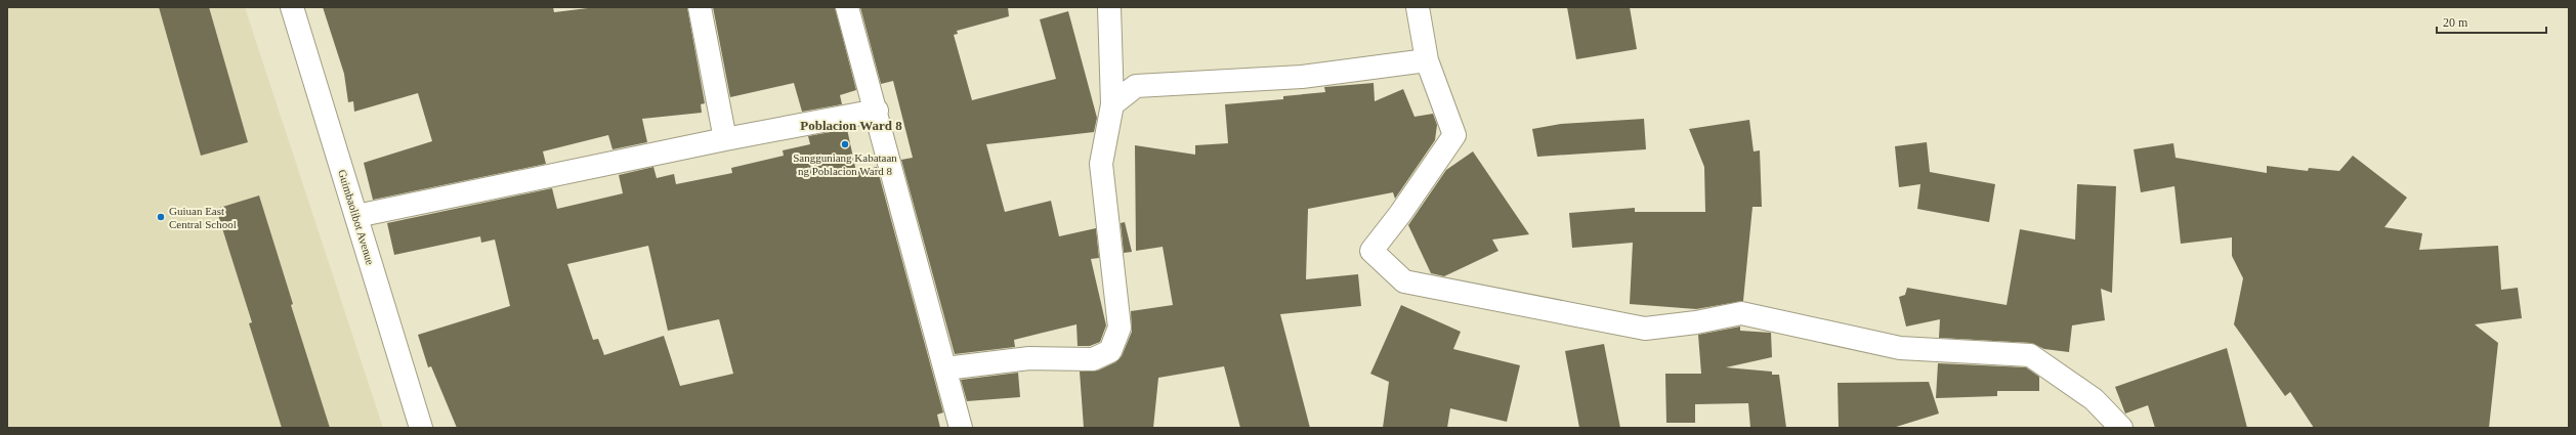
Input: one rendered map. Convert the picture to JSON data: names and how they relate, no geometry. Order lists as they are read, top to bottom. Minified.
{"streets":{"street":["Guimbaolibot Avenue"]},"districts":["Poblacion Ward 8"],"places":["Sangguniang Kabataan ng Poblacion Ward 8","Guiuan East Central School"],"scale_bar":"20 m"}
